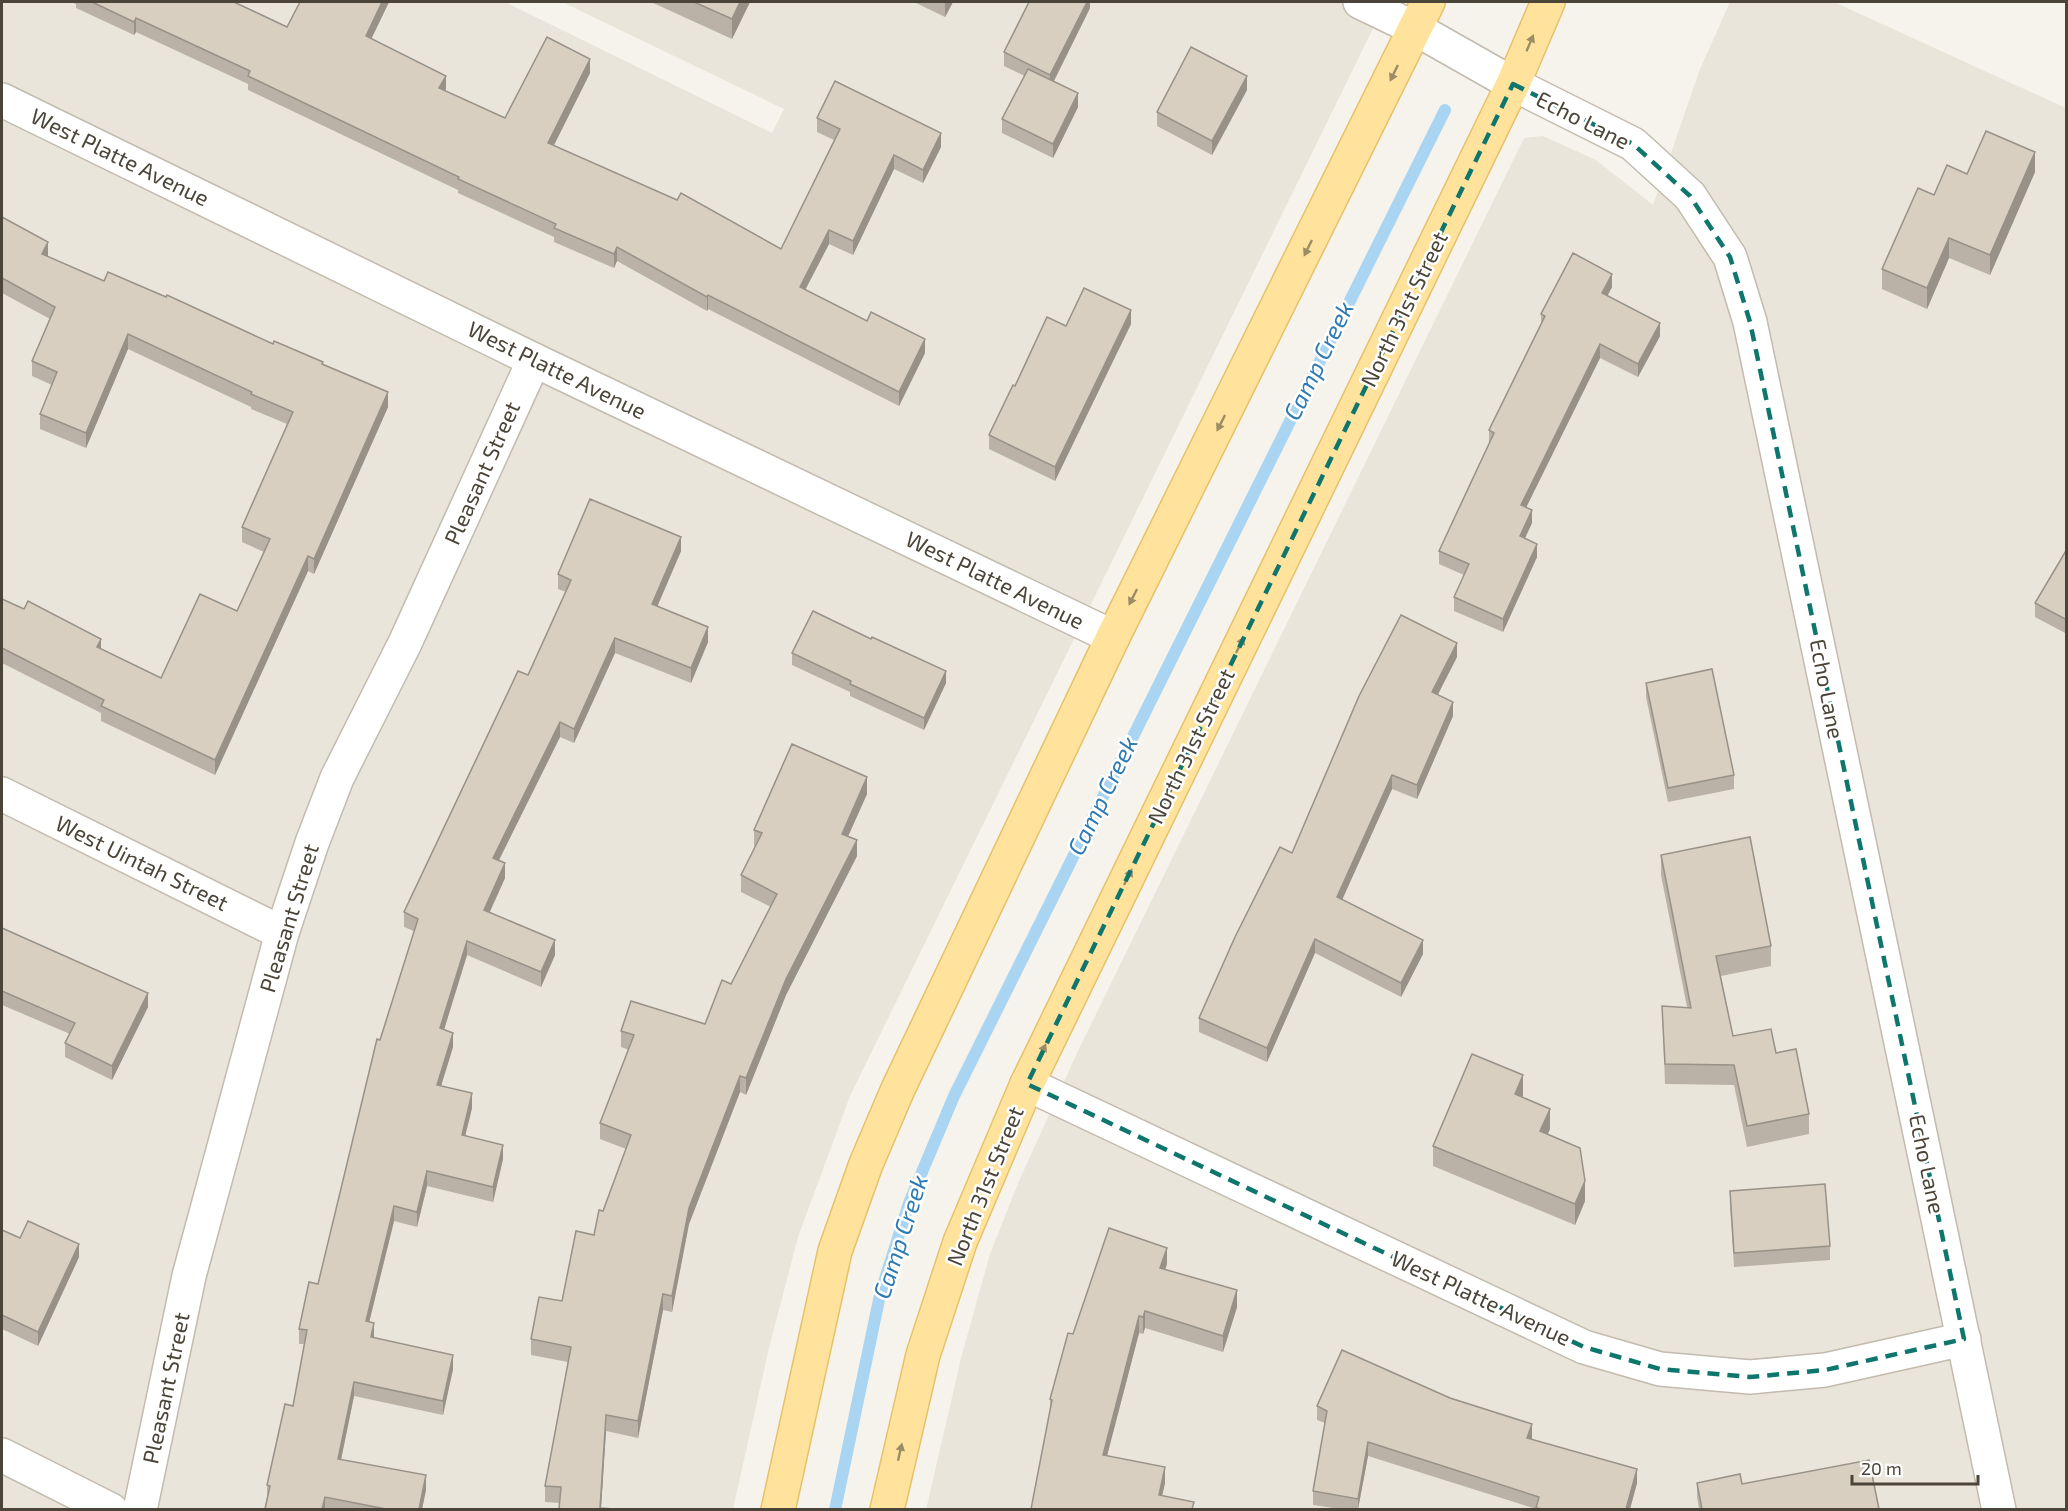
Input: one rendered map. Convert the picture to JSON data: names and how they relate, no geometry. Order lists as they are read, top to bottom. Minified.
{"streets":{"main road":["North 31st Street"],"street":["Echo Lane","West Platte Avenue","Pleasant Street","West Uintah Street"]},"crossings":[["Echo Lane","West Platte Avenue"],["Echo Lane","North 31st Street"],["West Platte Avenue","North 31st Street"],["West Platte Avenue","Pleasant Street"],["Pleasant Street","West Uintah Street"]],"water":["Camp Creek"],"scale_bar":"20 m"}
